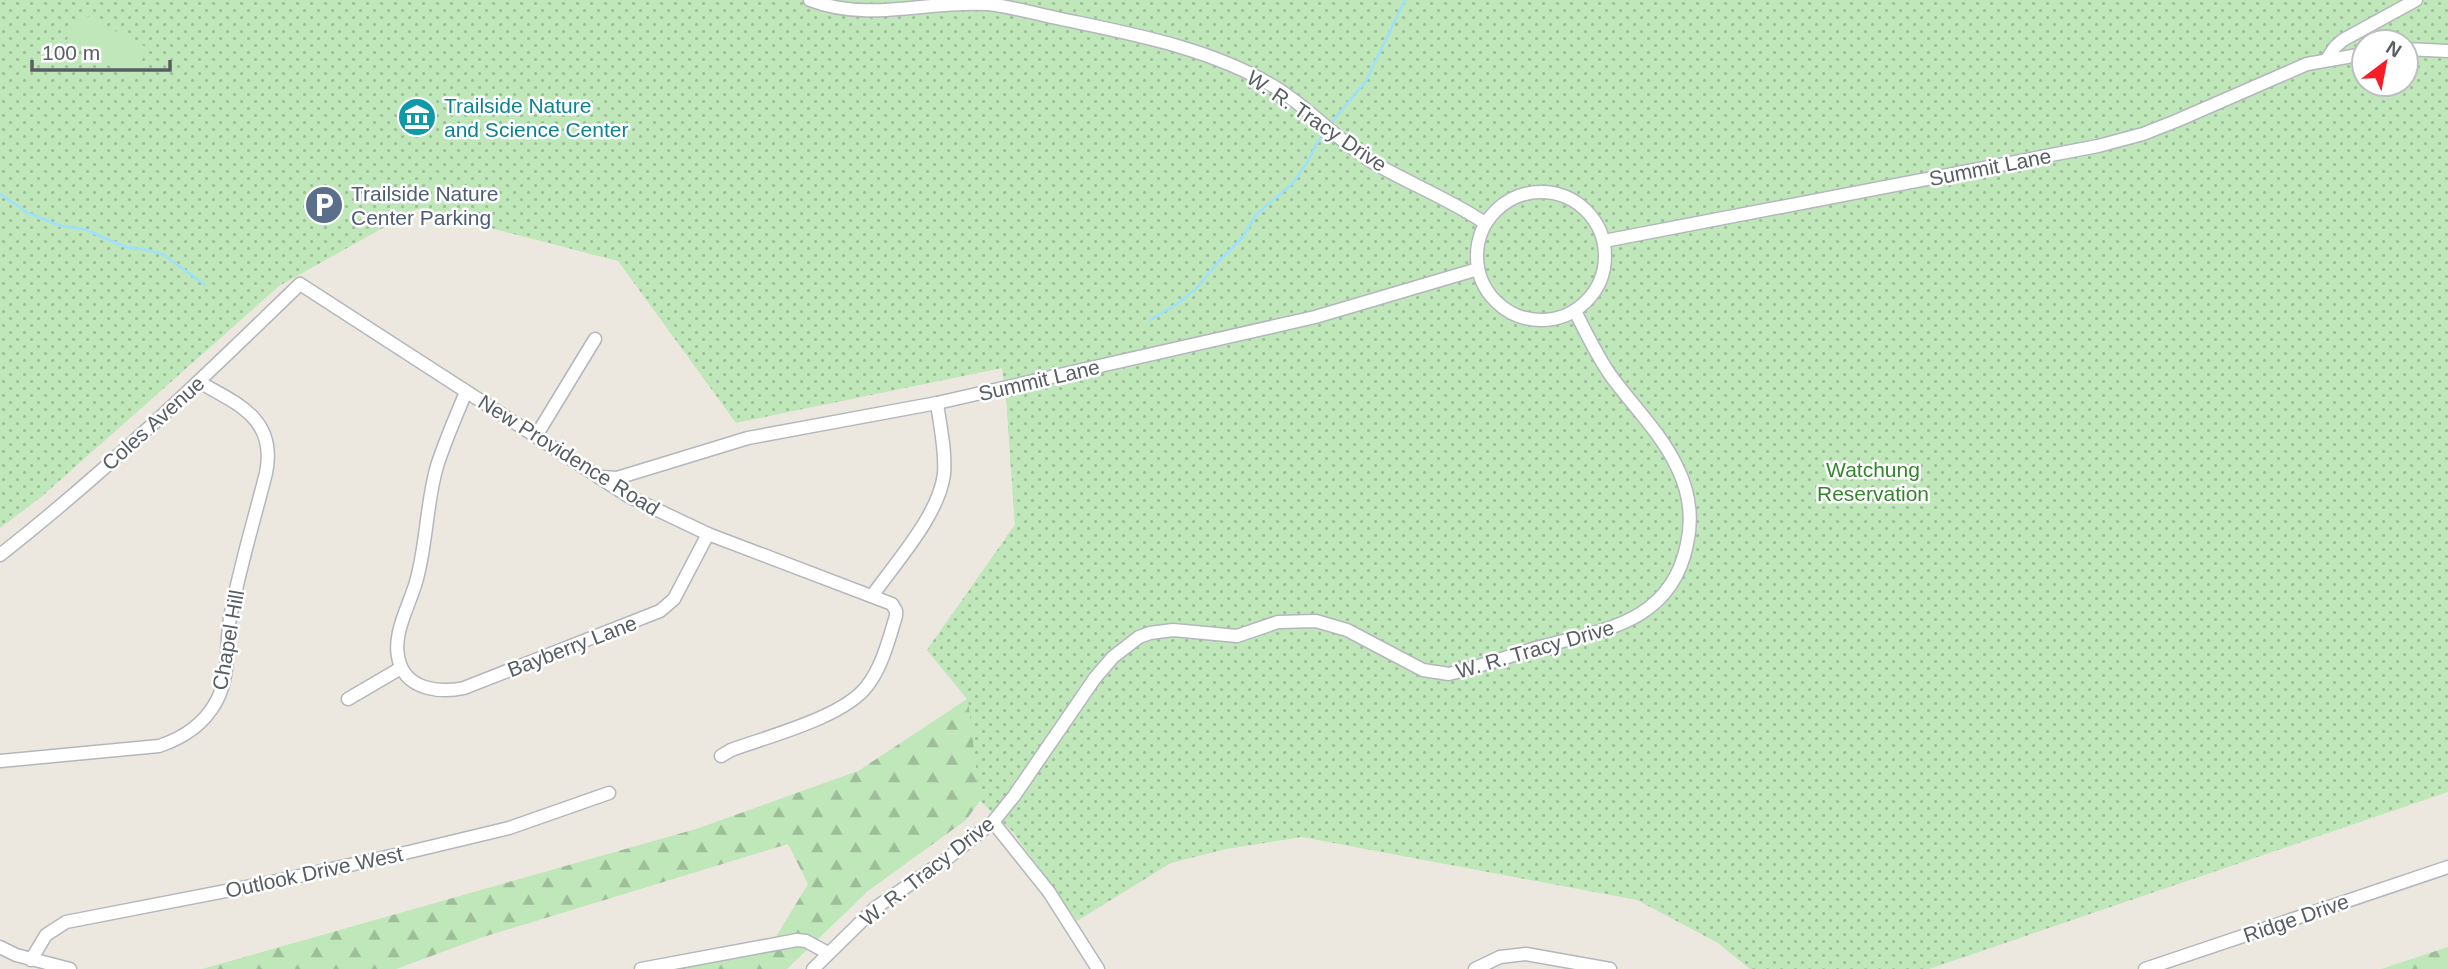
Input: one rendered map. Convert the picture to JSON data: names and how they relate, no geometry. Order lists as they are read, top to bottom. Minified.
{"streets":{"street":["W. R. Tracy Drive","Summit Lane","Coles Avenue","New Providence Road","Chapel Hill","Bayberry Lane","Outlook Drive West","Ridge Drive"]},"crossings":[["W. R. Tracy Drive","Summit Lane"],["Summit Lane","New Providence Road"],["Coles Avenue","New Providence Road"],["Coles Avenue","Chapel Hill"],["New Providence Road","Bayberry Lane"]],"parks":["Watchung Reservation"],"places":{"museum":["Trailside Nature and Science Center"],"parking":["Trailside Nature Center Parking"]},"scale_bar":"100 m","north":"top right"}
